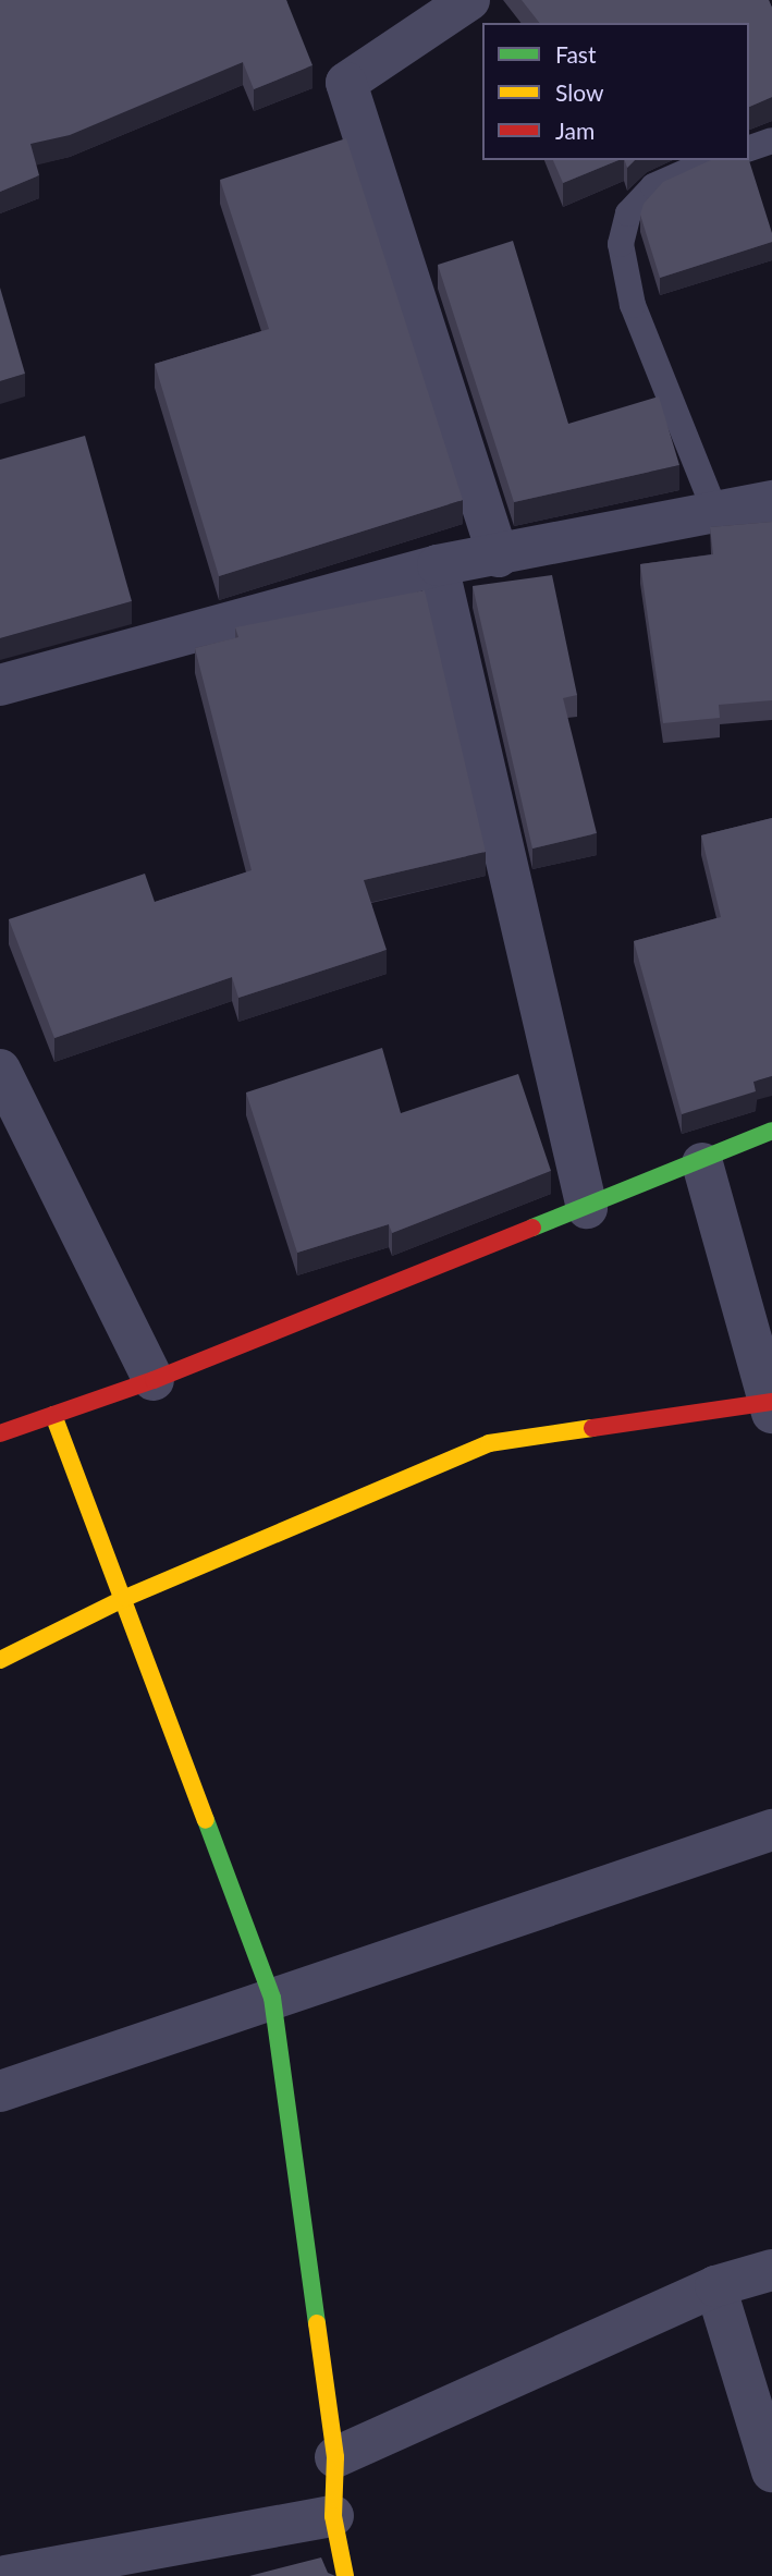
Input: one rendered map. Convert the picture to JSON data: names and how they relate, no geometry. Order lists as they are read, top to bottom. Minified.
{"legend":["Fast","Slow","Jam"]}
